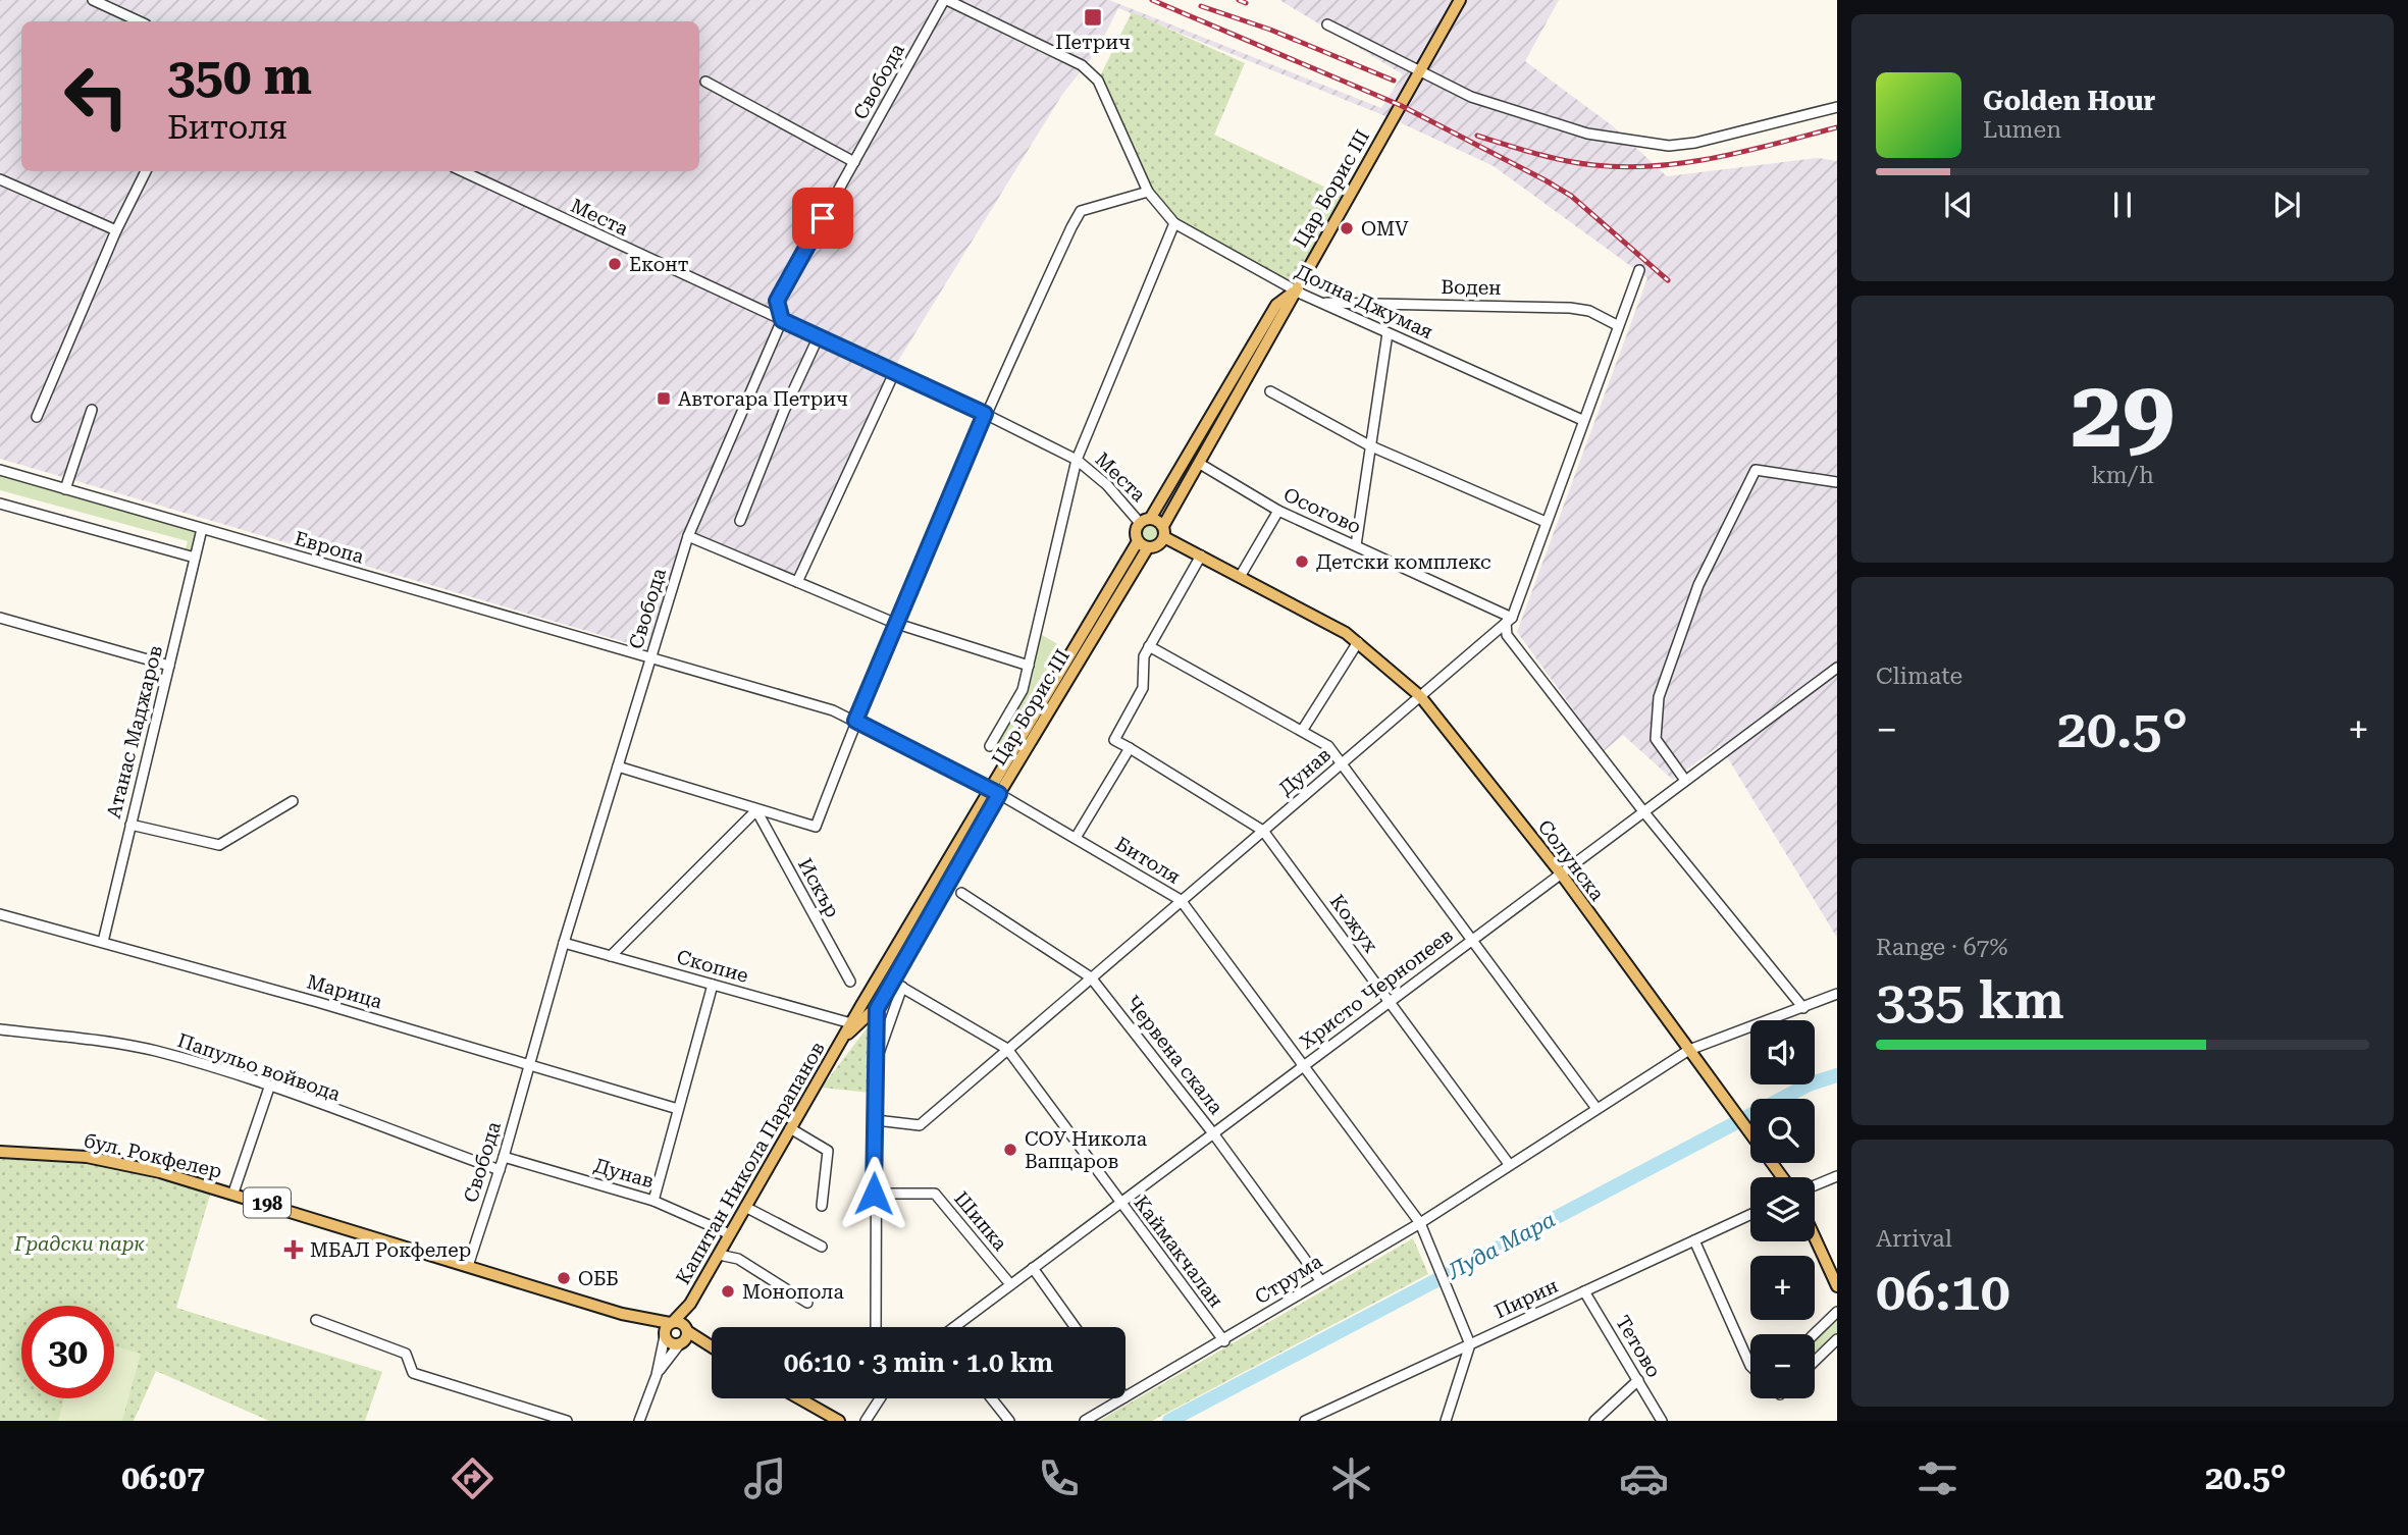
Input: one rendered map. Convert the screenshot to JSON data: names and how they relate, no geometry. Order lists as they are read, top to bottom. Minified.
{"streets":{"main road":["Цар Борис III","Солунска","бул. Рокфелер","Капитан Никола Парапанов","198"],"street":["Свобода","Места","Воден","Долна Джумая","Осогово","Европа","Атанас Маджаров","Дунав","Битоля","Искър","Кожух","Скопие","Христо Чернопеев","Марица","Червена скала","Папульо войвода","Шипка","Каймакчалан","Струма","Пирин","Тетово"]},"crossings":[["Свобода","Места"],["Свобода","Долна Джумая"],["Свобода","Европа"],["Свобода","Дунав"],["Свобода","Битоля"],["Свобода","Скопие"],["Свобода","Марица"],["Свобода","Папульо войвода"],["Свобода","бул. Рокфелер"],["Цар Борис III","Места"],["Цар Борис III","Долна Джумая"],["Цар Борис III","Осогово"],["Цар Борис III","Дунав"],["Цар Борис III","Битоля"],["Цар Борис III","Капитан Никола Парапанов"],["Цар Борис III","Шипка"],["Цар Борис III","Каймакчалан"],["Воден","Долна Джумая"],["Осогово","Дунав"],["Европа","Атанас Маджаров"],["Европа","Битоля"],["Атанас Маджаров","Марица"],["Дунав","Битоля"],["Дунав","Солунска"],["Дунав","Кожух"],["Дунав","Червена скала"],["Дунав","Капитан Никола Парапанов"],["Дунав","Каймакчалан"],["Битоля","Христо Чернопеев"],["Битоля","Струма"],["Битоля","Пирин"],["Солунска","Христо Чернопеев"],["Солунска","Струма"],["Кожух","Христо Чернопеев"],["Кожух","Струма"],["Скопие","Капитан Никола Парапанов"],["Христо Чернопеев","Червена скала"],["Христо Чернопеев","Шипка"],["Христо Чернопеев","Каймакчалан"],["Червена скала","Струма"],["бул. Рокфелер","Капитан Никола Парапанов"],["бул. Рокфелер","198"],["Капитан Никола Парапанов","198"],["Каймакчалан","Струма"],["Пирин","Тетово"]],"water":["Луда Мара"],"parks":["Градски парк"],"places":{"transit":["Петрич","Автогара Петрич"],"other":["OMV","Еконт","Детски комплекс","СОУ Никола Вапцаров","ОББ","Монопола"],"health":["МБАЛ Рокфелер"]},"page":{"turn":["350 m","Битоля"],"song":["Golden Hour","Lumen"],"tile":[["29","km/h"],"Climate",["Range · 67%","335 km"],["Arrival","06:10"]],"heat":["−","20.5°","+"],"map_buttons":["+","−"],"limit":"30","trip":"06:10 · 3 min · 1.0 km","tabs":["06:07","20.5°"]}}
